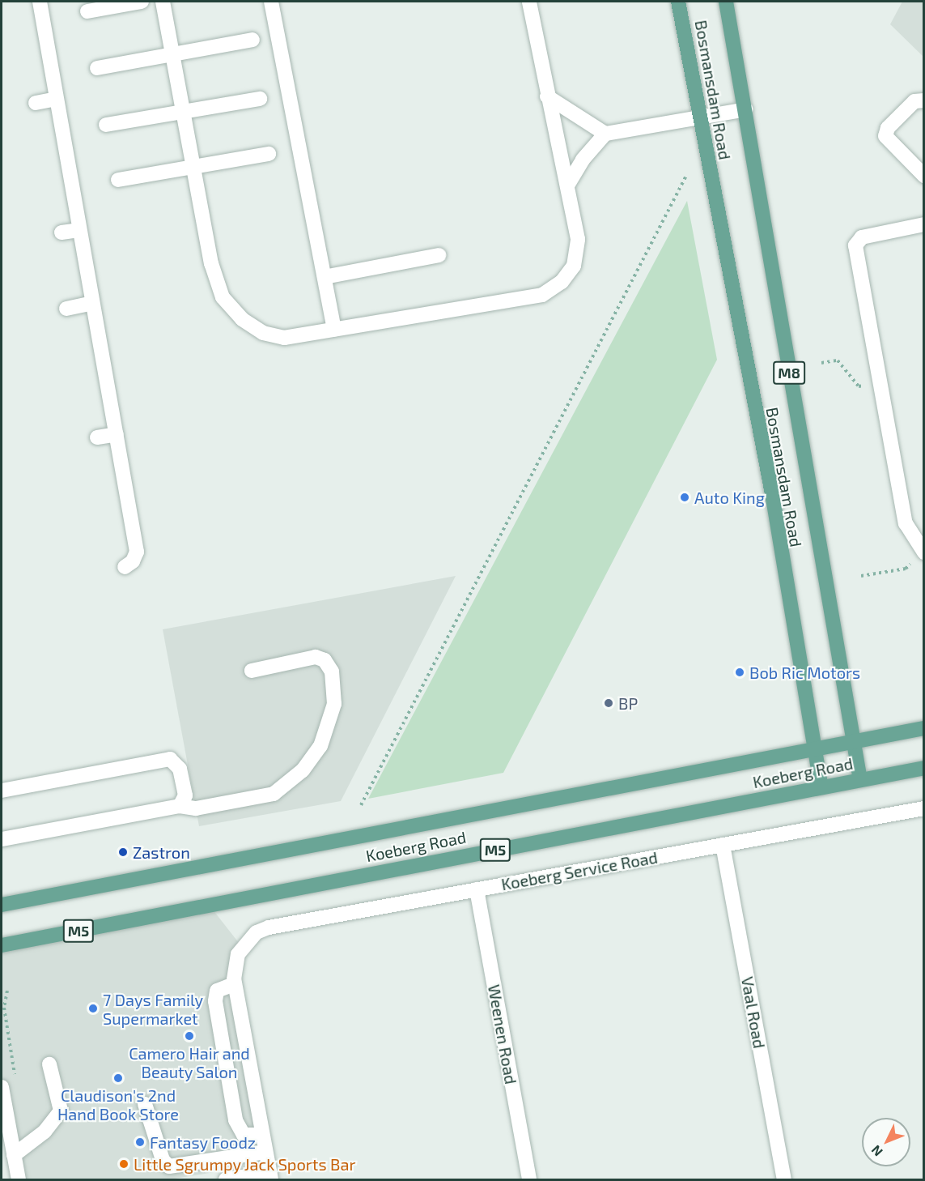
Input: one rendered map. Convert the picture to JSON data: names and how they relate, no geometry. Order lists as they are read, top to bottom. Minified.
{"streets":{"main road":["Bosmansdam Road","M8","Koeberg Road","M5"],"street":["Koeberg Service Road","Vaal Road","Weenen Road"]},"crossings":[["Bosmansdam Road","Koeberg Road"],["Koeberg Service Road","Vaal Road"],["Koeberg Service Road","Weenen Road"]],"places":["Auto King","Bob Ric Motors","BP","Zastron","7 Days Family Supermarket","Camero Hair and Beauty Salon","Claudison's 2nd Hand Book Store","Fantasy Foodz","Little Sgrumpy Jack Sports Bar"],"north":"bottom left"}
